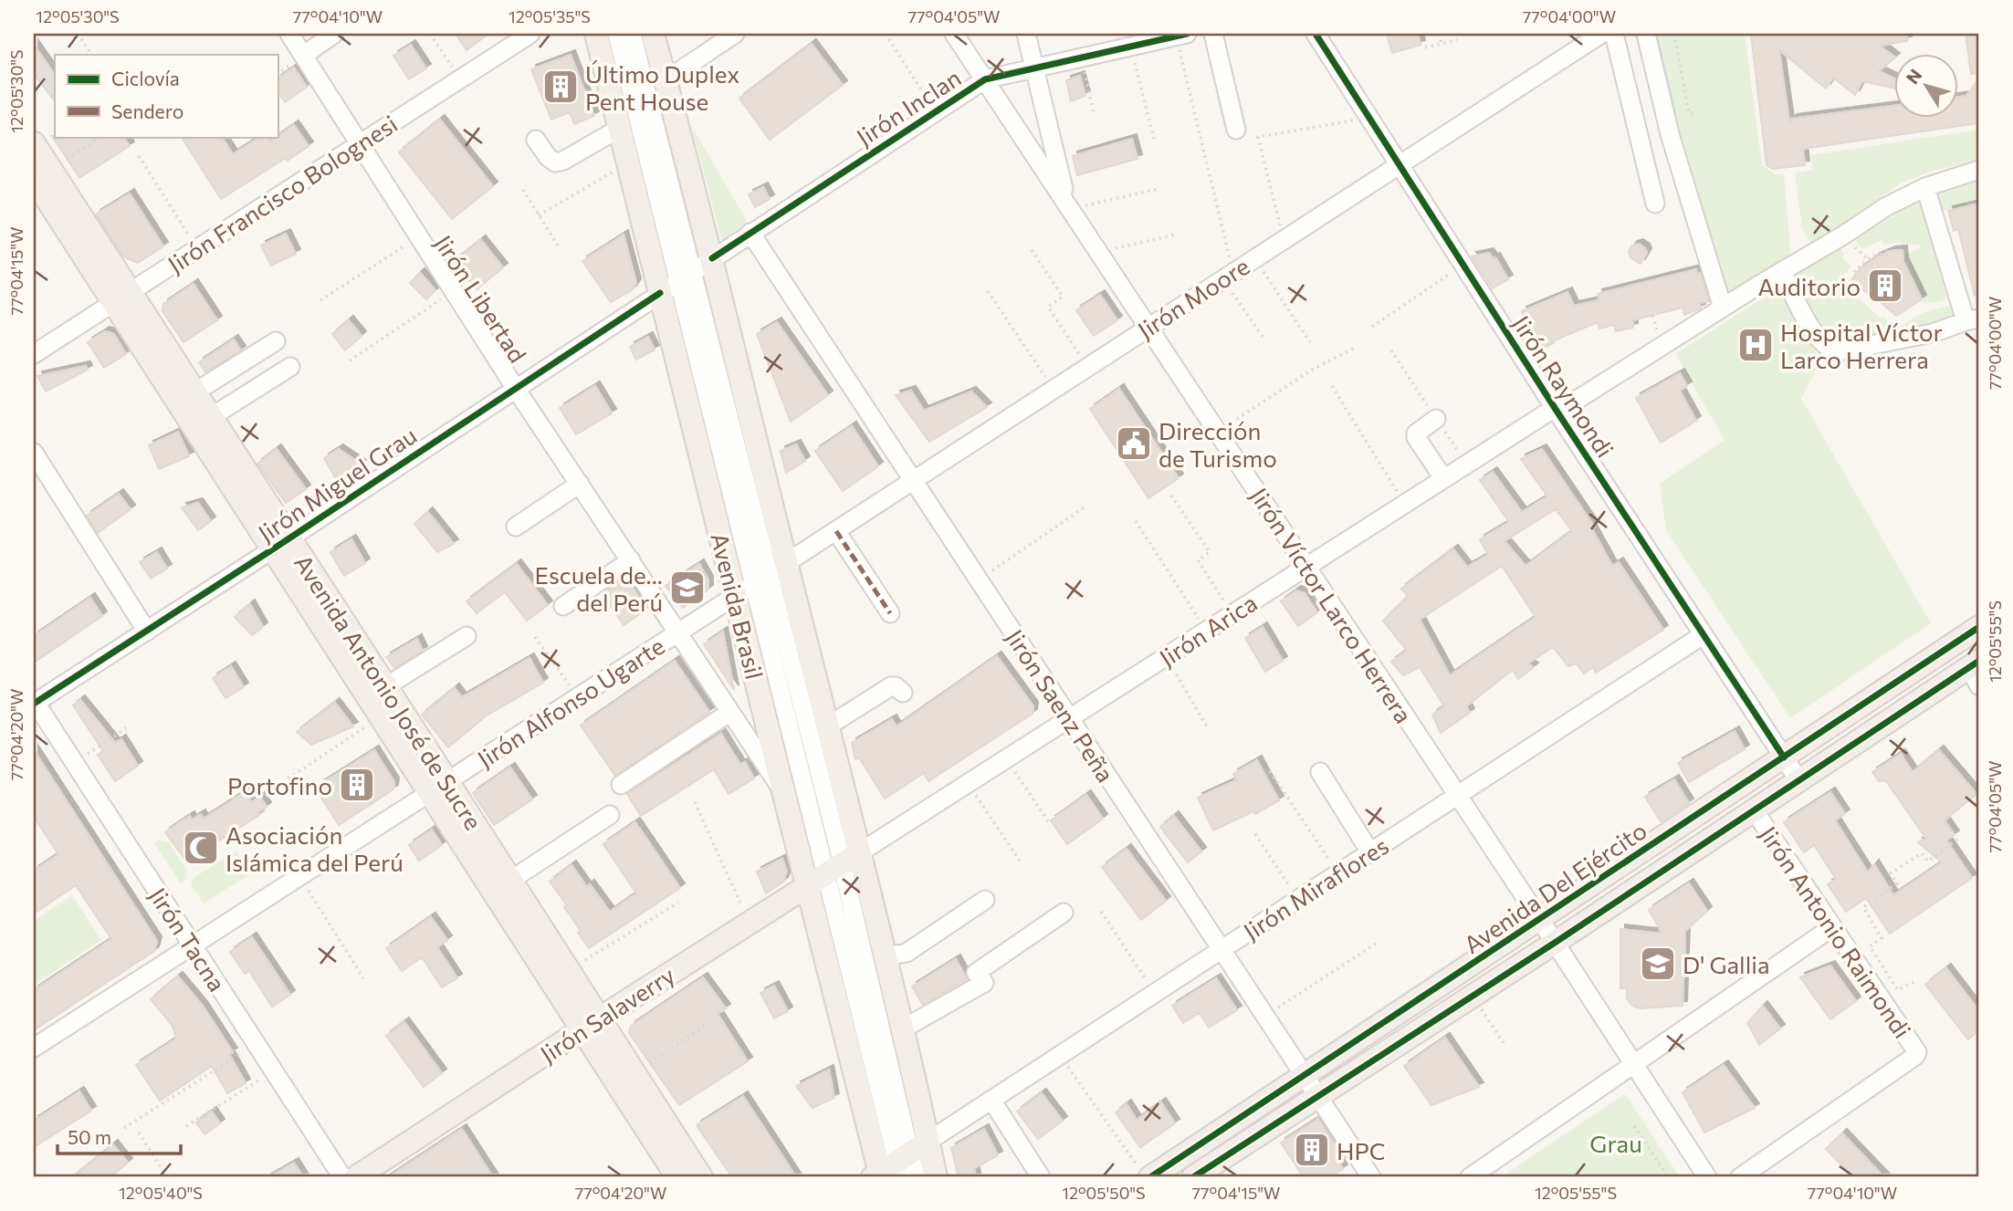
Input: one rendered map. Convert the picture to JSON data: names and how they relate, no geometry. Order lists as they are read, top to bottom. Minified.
{"streets":{"main road":["Avenida Brasil","Avenida Antonio José de Sucre","Avenida Del Ejército","Jirón Salaverry"],"street":["Jirón Inclan","Jirón Francisco Bolognesi","Jirón Moore","Jirón Libertad","Jirón Raymondi","Jirón Miguel Grau","Jirón Víctor Larco Herrera","Jirón Arica","Jirón Alfonso Ugarte","Jirón Saenz Peña","Jirón Miraflores","Jirón Antonio Raimondi","Jirón Tacna"]},"crossings":[["Jirón Inclan","Jirón Miguel Grau"],["Jirón Inclan","Jirón Víctor Larco Herrera"],["Jirón Inclan","Avenida Brasil"],["Jirón Inclan","Jirón Saenz Peña"],["Jirón Francisco Bolognesi","Jirón Libertad"],["Jirón Francisco Bolognesi","Avenida Antonio José de Sucre"],["Jirón Moore","Jirón Raymondi"],["Jirón Moore","Jirón Víctor Larco Herrera"],["Jirón Moore","Avenida Brasil"],["Jirón Moore","Jirón Alfonso Ugarte"],["Jirón Moore","Jirón Saenz Peña"],["Jirón Libertad","Jirón Miguel Grau"],["Jirón Libertad","Avenida Brasil"],["Jirón Libertad","Jirón Alfonso Ugarte"],["Jirón Raymondi","Jirón Arica"],["Jirón Raymondi","Avenida Del Ejército"],["Jirón Raymondi","Jirón Miraflores"],["Jirón Miguel Grau","Avenida Brasil"],["Jirón Miguel Grau","Avenida Antonio José de Sucre"],["Jirón Miguel Grau","Jirón Tacna"],["Jirón Víctor Larco Herrera","Jirón Arica"],["Jirón Víctor Larco Herrera","Avenida Del Ejército"],["Jirón Víctor Larco Herrera","Jirón Miraflores"],["Avenida Brasil","Jirón Arica"],["Avenida Brasil","Jirón Alfonso Ugarte"],["Avenida Brasil","Jirón Miraflores"],["Avenida Brasil","Jirón Salaverry"],["Jirón Arica","Jirón Saenz Peña"],["Jirón Arica","Jirón Salaverry"],["Avenida Antonio José de Sucre","Jirón Alfonso Ugarte"],["Avenida Antonio José de Sucre","Jirón Salaverry"],["Jirón Alfonso Ugarte","Jirón Tacna"],["Jirón Saenz Peña","Avenida Del Ejército"],["Jirón Saenz Peña","Jirón Miraflores"],["Avenida Del Ejército","Jirón Antonio Raimondi"]],"parks":["Grau"],"places":{"building":["Último Duplex Pent House","Auditorio","Portofino","HPC"],"hospital":["Hospital Víctor Larco Herrera"],"public building":["Dirección de Turismo"],"school or university":["Escuela de... del Perú","D' Gallia"],"mosque":["Asociación Islámica del Perú"]},"legend":["Ciclovía","Sendero"],"scale_bar":"50 m","north":"top left","coordinates":["12°05'30\"S","77°04'10\"W","12°05'35\"S","77°04'05\"W","77°04'00\"W","77°04'15\"W","12°05'55\"S","77°04'20\"W","12°05'40\"S","12°05'50\"S"]}
